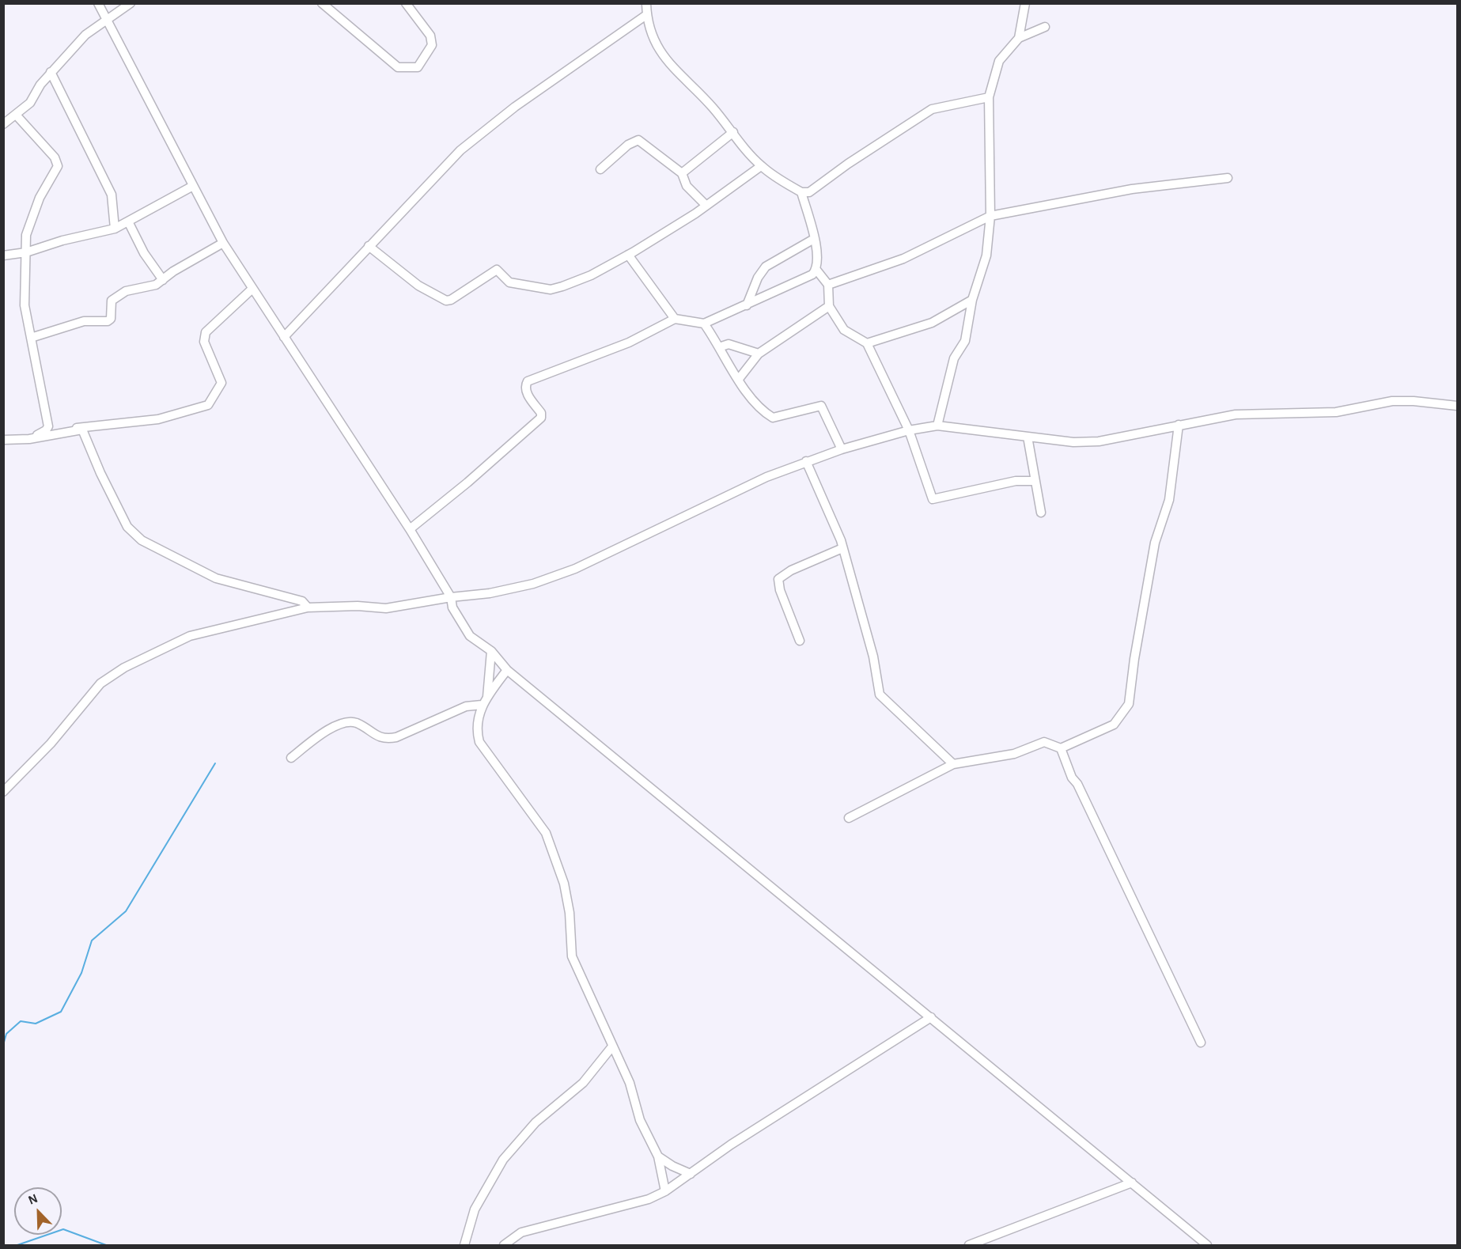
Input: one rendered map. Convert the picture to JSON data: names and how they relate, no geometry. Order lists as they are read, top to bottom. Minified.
{"north":"top left"}
